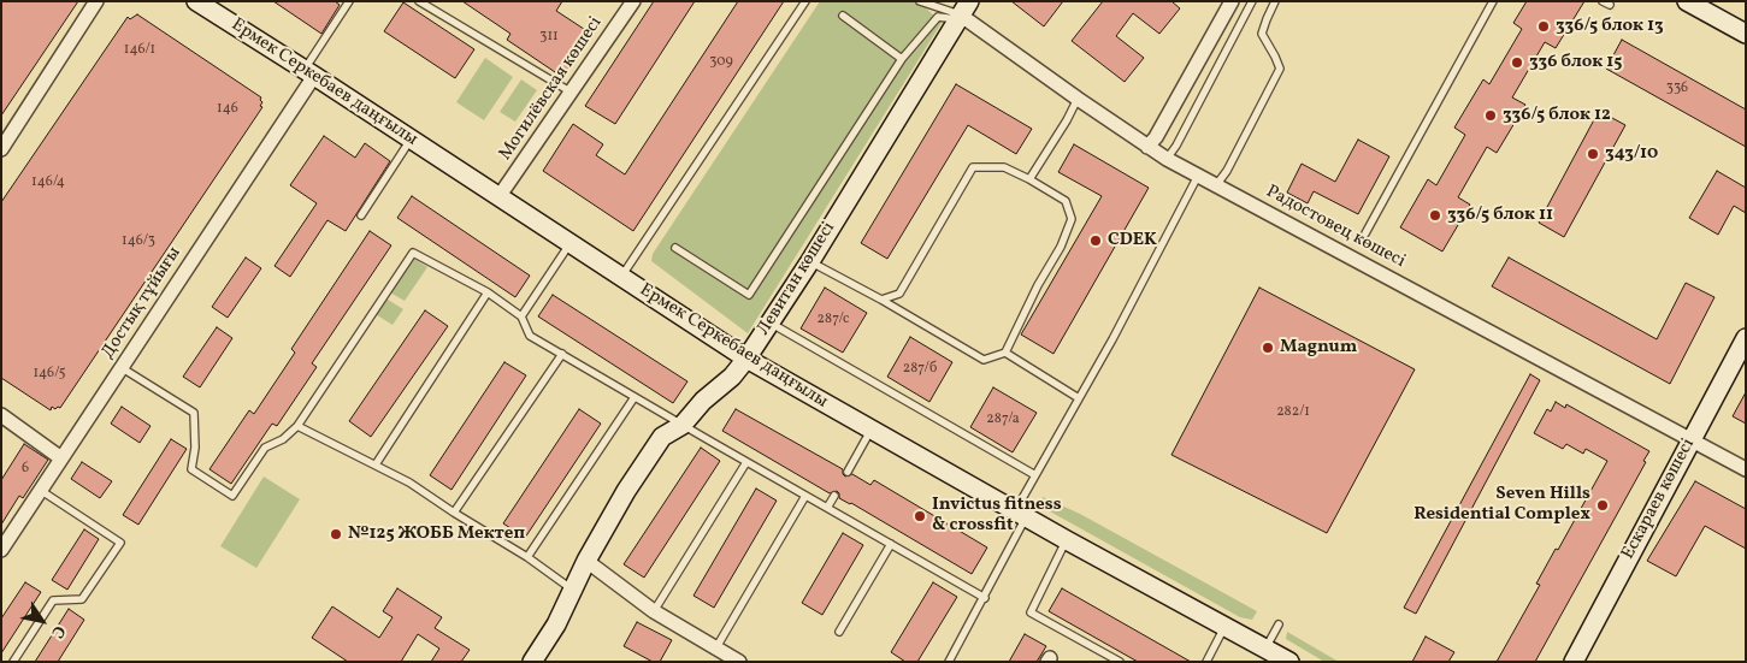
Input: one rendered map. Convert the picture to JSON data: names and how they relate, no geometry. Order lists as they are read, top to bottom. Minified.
{"streets":{"street":["Ермек Серкебаев даңғылы","Могилёвская көшесі","Радостовец көшесі","Левитан көшесі","Достық тұйығы","Ескараев көшесі"]},"crossings":[["Ермек Серкебаев даңғылы","Могилёвская көшесі"],["Ермек Серкебаев даңғылы","Левитан көшесі"],["Ермек Серкебаев даңғылы","Достық тұйығы"],["Радостовец көшесі","Левитан көшесі"],["Радостовец көшесі","Ескараев көшесі"]],"places":["336/5 блок 13","336 блок 15","336/5 блок 12","343/10","336/5 блок 11","CDEK","Magnum","Seven Hills Residential Complex","Invictus fitness & crossfit","№125 ЖОББ Мектеп"],"house_numbers":["311","146/1","309","336","146","146/4","146/3","287/с","287/б","146/5","282/1","287/а","6"],"north":"bottom right"}
